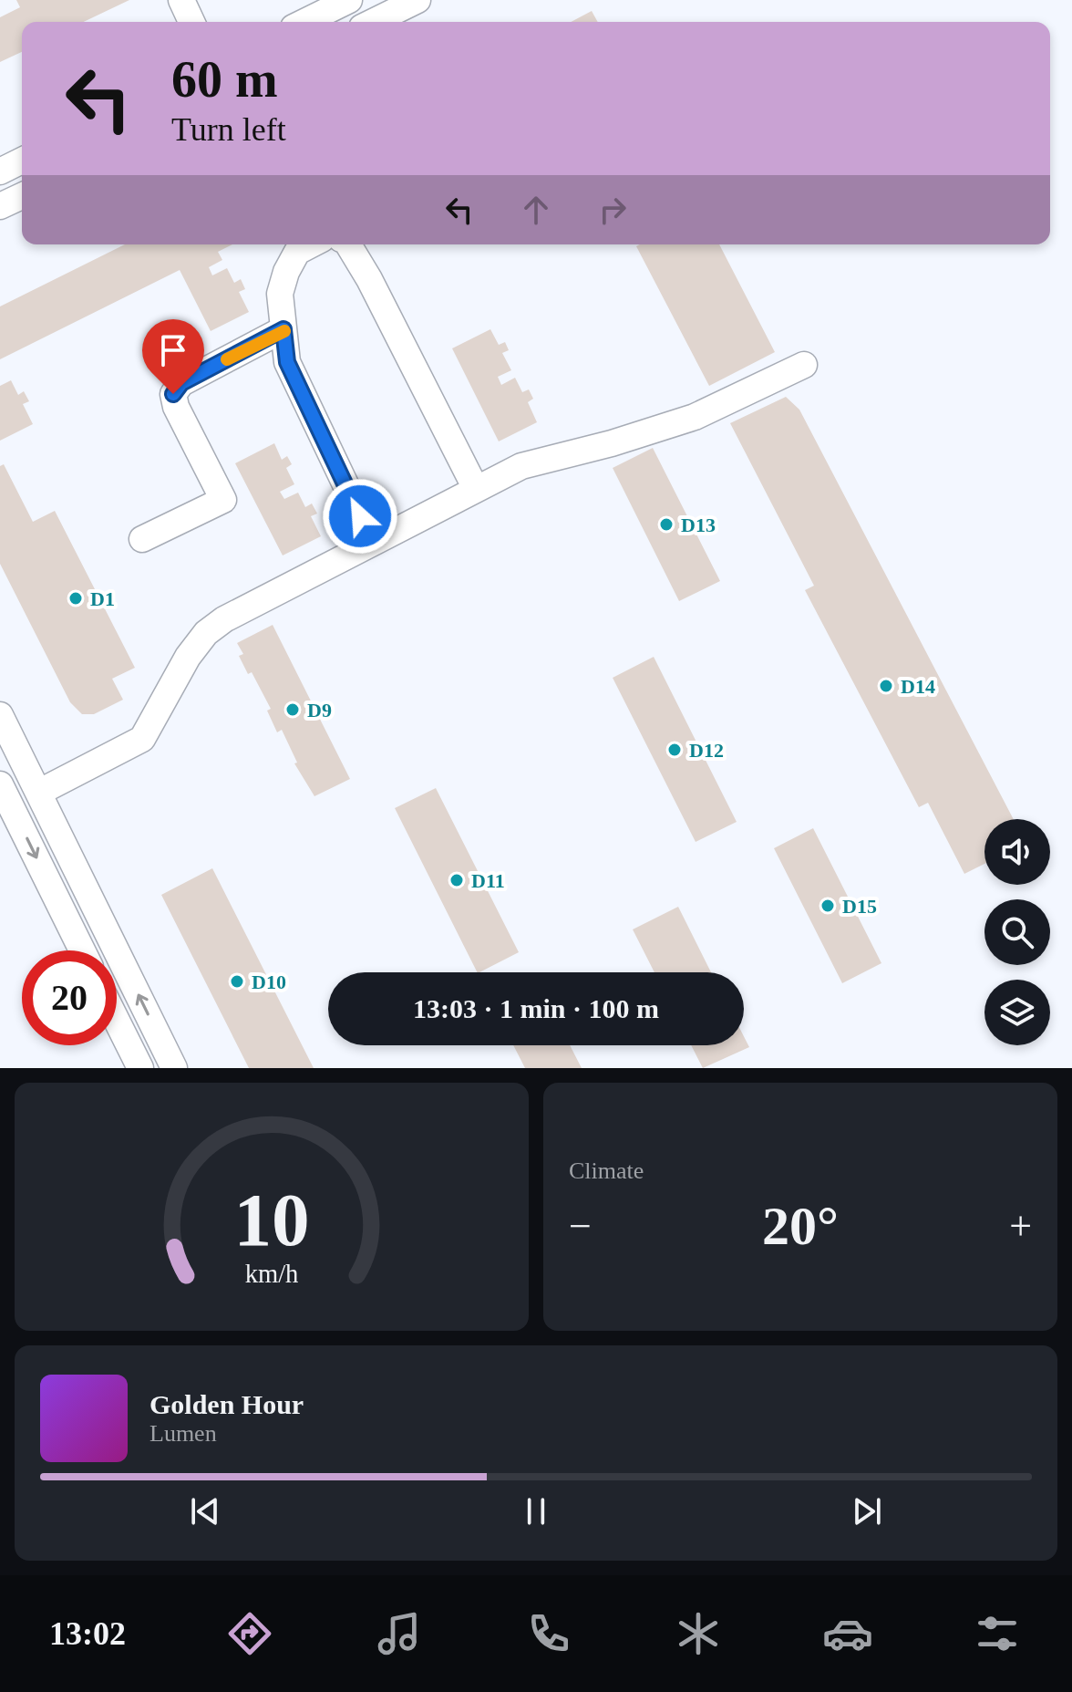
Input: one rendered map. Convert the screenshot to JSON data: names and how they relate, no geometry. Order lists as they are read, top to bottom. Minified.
{"places":["D13","D1","D14","D9","D12","D11","D15","D10"],"page":{"turn":["60 m","Turn left"],"limit":"20","trip":"13:03 · 1 min · 100 m","tile":"Climate","heat":["−","20°","+"],"song":["Golden Hour","Lumen"],"tabs":"13:02","gauge":["10","km/h"]}}
